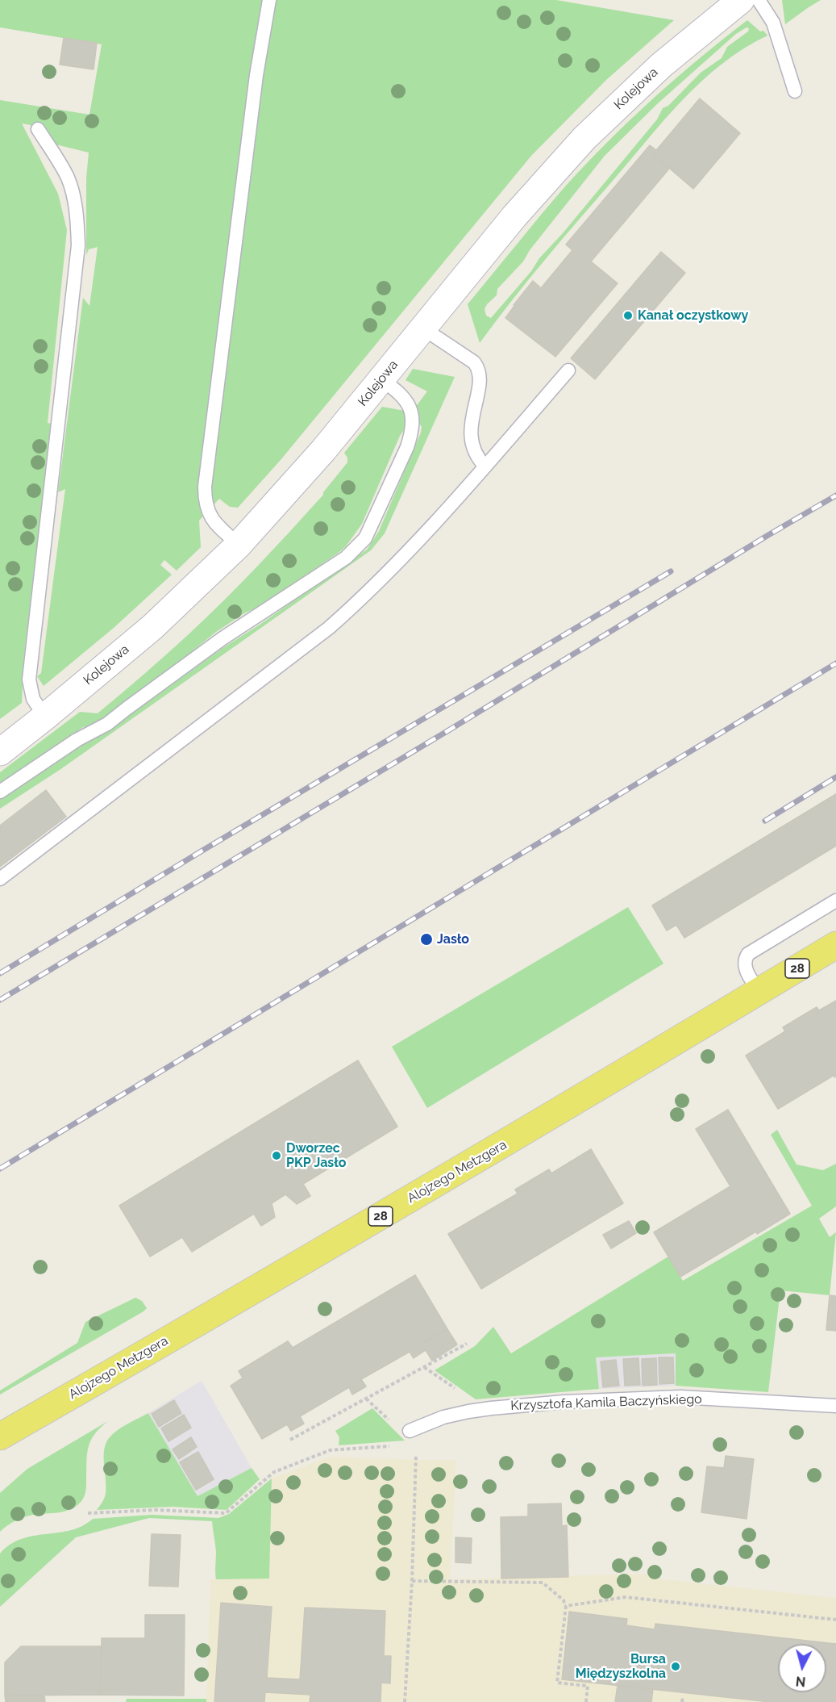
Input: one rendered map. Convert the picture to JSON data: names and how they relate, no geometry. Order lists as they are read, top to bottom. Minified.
{"streets":{"main road":["28","Alojzego Metzgera"],"street":["Kolejowa"],"lane":["Krzysztofa Kamila Baczyńskiego"]},"places":["Kanał oczystkowy","Jasło","Dworzec PKP Jasło","Bursa Międzyszkolna"],"north":"bottom"}
